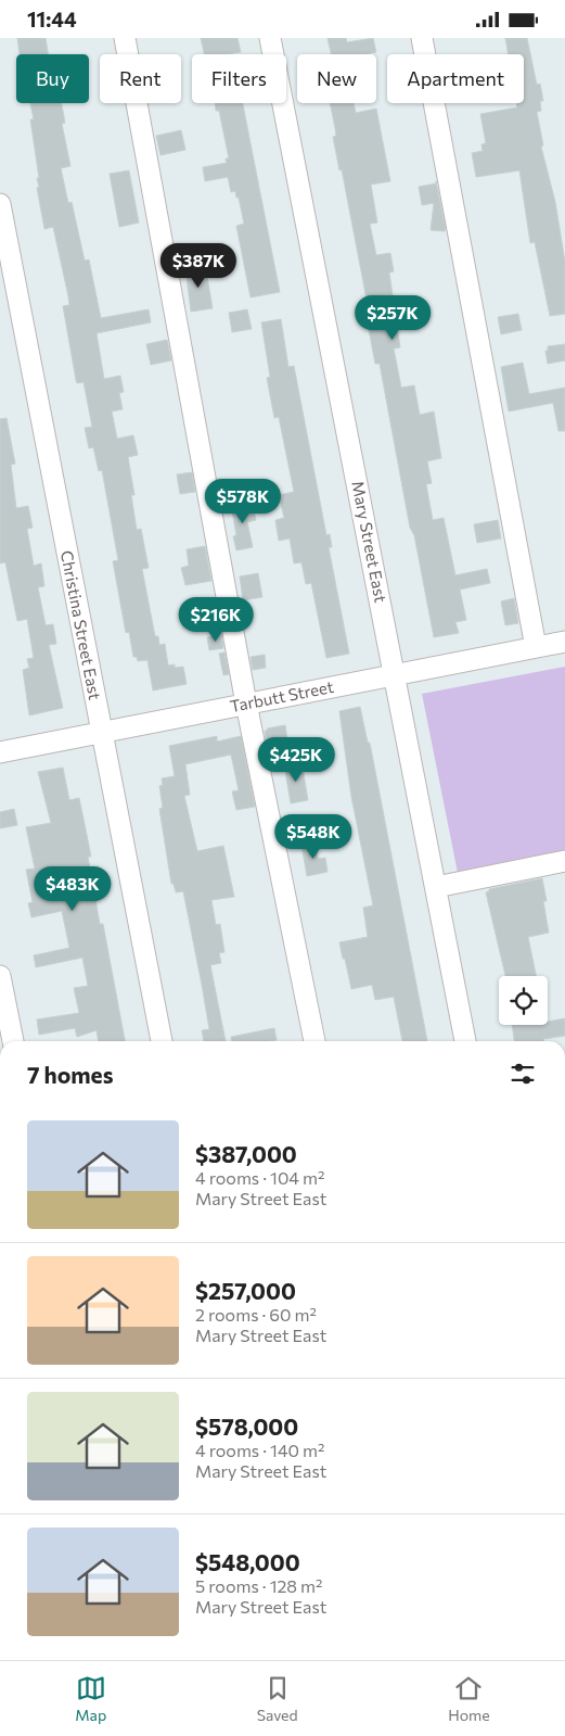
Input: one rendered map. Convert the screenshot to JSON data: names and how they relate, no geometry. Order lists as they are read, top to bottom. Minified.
{"streets":{"street":["Mary Street East","Christina Street East","Tarbutt Street"]},"crossings":[["Mary Street East","Tarbutt Street"],["Christina Street East","Tarbutt Street"]],"page":{"status":"11:44","chip":["Buy","Rent","Filters","New","Apartment"],"price":["$387K","$257K","$578K","$216K","$425K","$548K","$483K"],"heading":"7 homes","list":[{"name":"$387,000","note":"4 rooms · 104 m² · Mary Street East"},{"name":"$257,000","note":"2 rooms · 60 m² · Mary Street East"},{"name":"$578,000","note":"4 rooms · 140 m² · Mary Street East"},{"name":"$548,000","note":"5 rooms · 128 m² · Mary Street East"}],"tabs":["Map","Saved","Home"]}}
